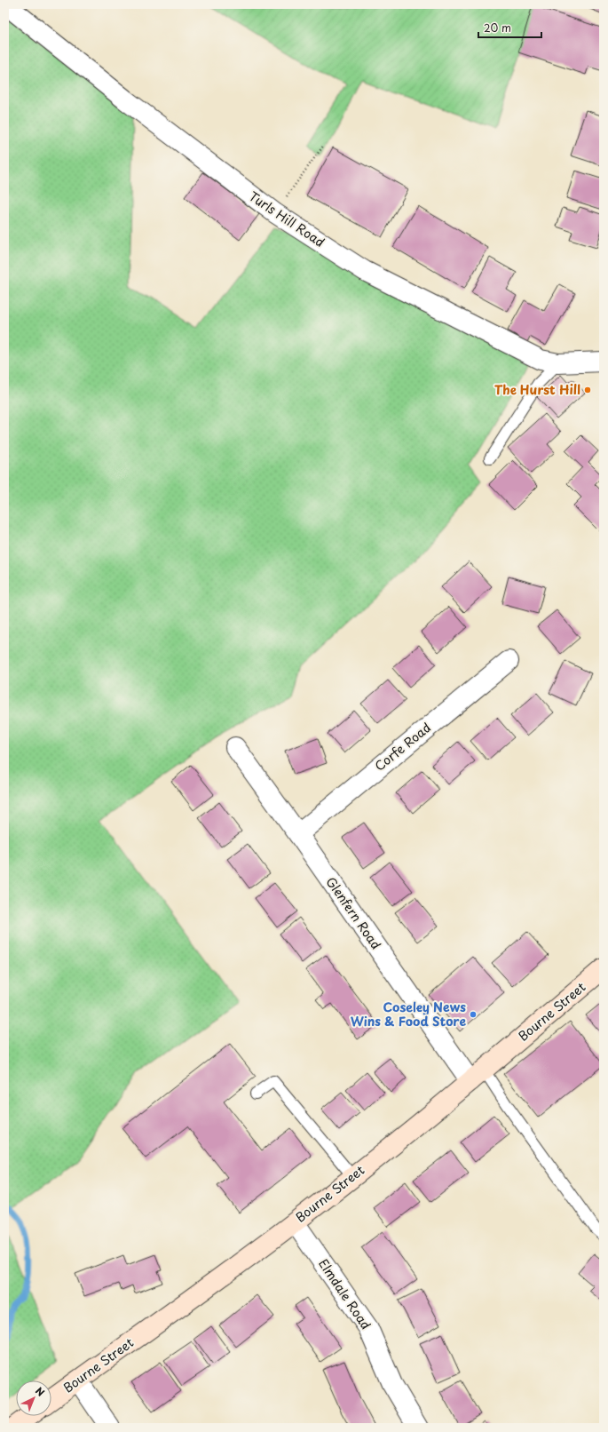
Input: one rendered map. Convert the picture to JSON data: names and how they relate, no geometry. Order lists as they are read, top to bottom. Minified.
{"streets":{"street":["Turls Hill Road","Corfe Road","Glenfern Road","Bourne Street","Elmdale Road"]},"crossings":[["Corfe Road","Glenfern Road"],["Glenfern Road","Bourne Street"],["Bourne Street","Elmdale Road"]],"places":["The Hurst Hill","Coseley News Wins & Food Store"],"scale_bar":"20 m","north":"top right"}
